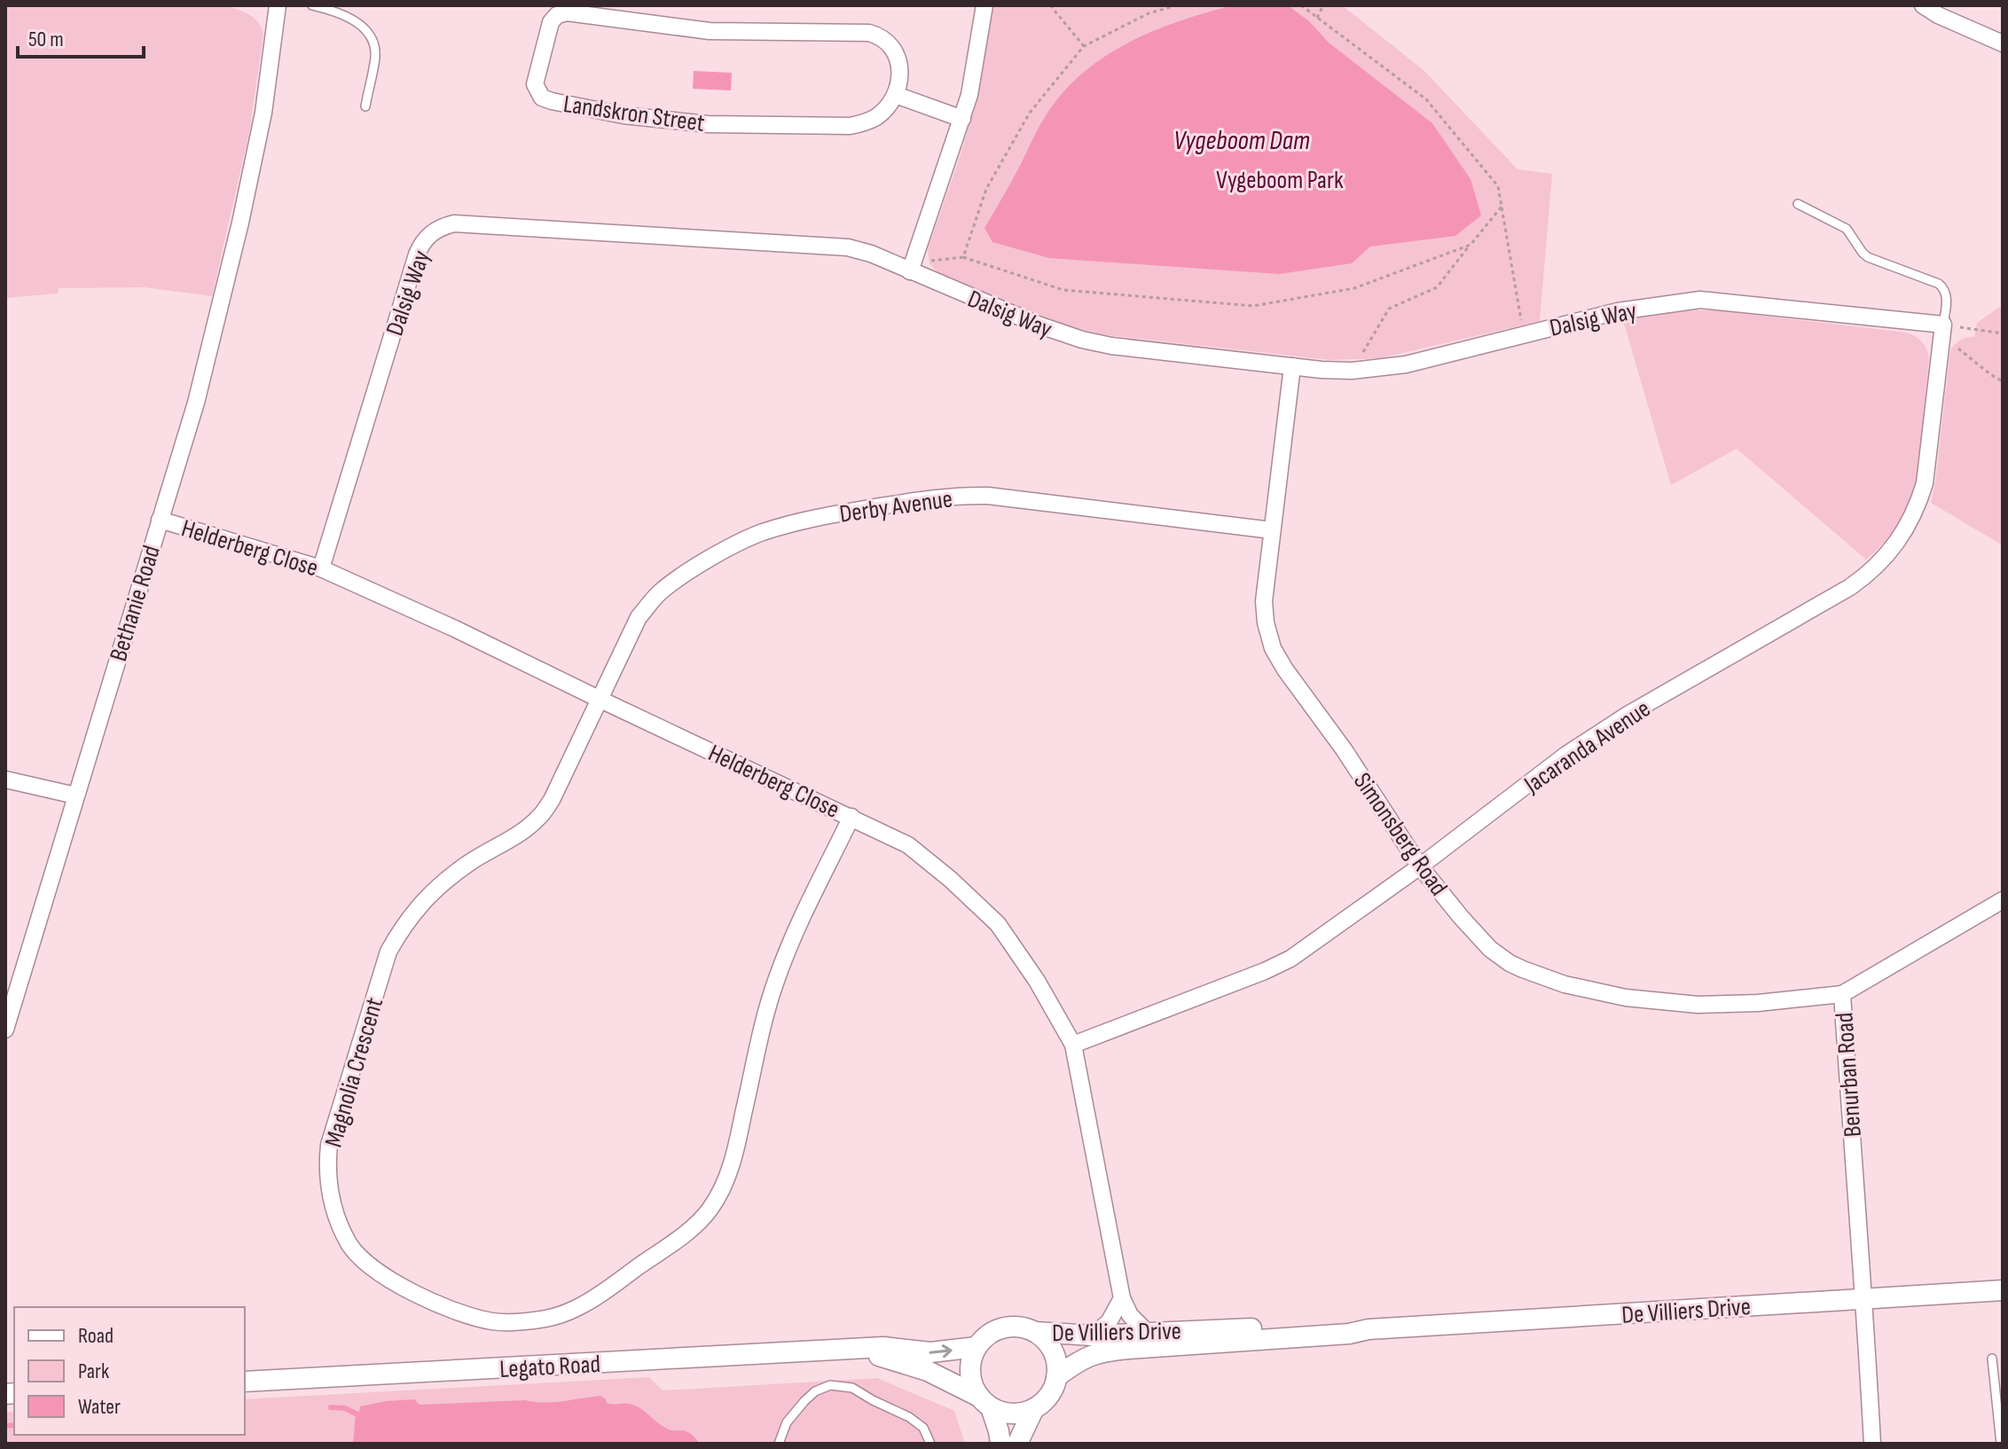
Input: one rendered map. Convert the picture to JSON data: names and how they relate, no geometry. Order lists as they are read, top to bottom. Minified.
{"streets":{"street":["Landskron Street","Dalsig Way","Derby Avenue","Helderberg Close","Bethanie Road","Jacaranda Avenue","Simonsberg Road","Magnolia Crescent","Benurban Road","De Villiers Drive","Legato Road"]},"crossings":[["Dalsig Way","Helderberg Close"],["Dalsig Way","Jacaranda Avenue"],["Dalsig Way","Simonsberg Road"],["Derby Avenue","Helderberg Close"],["Derby Avenue","Simonsberg Road"],["Derby Avenue","Magnolia Crescent"],["Helderberg Close","Bethanie Road"],["Helderberg Close","Jacaranda Avenue"],["Helderberg Close","Magnolia Crescent"],["Helderberg Close","De Villiers Drive"],["Jacaranda Avenue","Simonsberg Road"],["Simonsberg Road","Benurban Road"],["Benurban Road","De Villiers Drive"],["De Villiers Drive","Legato Road"]],"water":["Vygeboom Dam"],"parks":["Vygeboom Park"],"legend":["Road","Park","Water"],"scale_bar":"50 m"}
